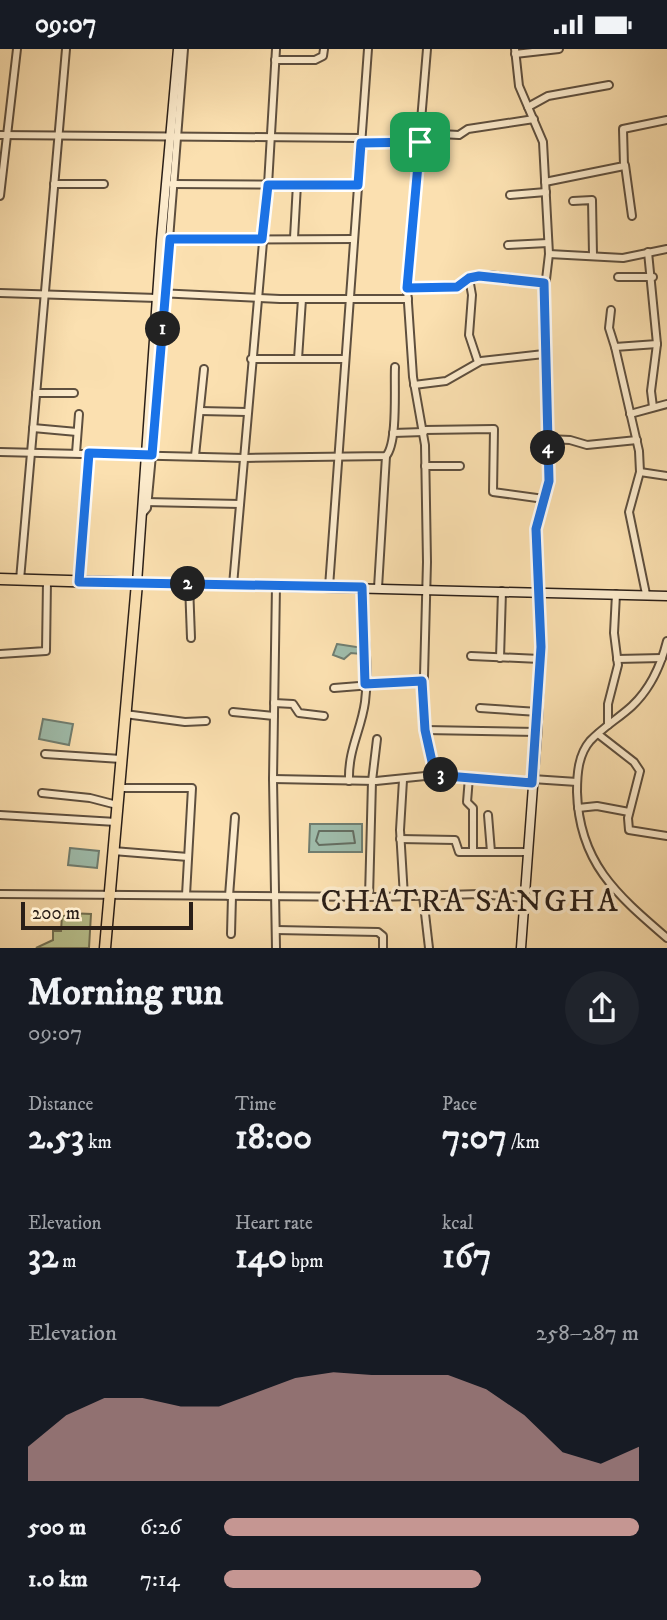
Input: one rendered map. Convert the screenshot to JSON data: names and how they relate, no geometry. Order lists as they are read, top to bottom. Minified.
{"districts":["CHATRA SANGHA"],"scale_bar":"200 m","page":{"status":"09:07","pins":["1","4","2","3"],"scale":"200 m","heading":["Morning run","09:07"],"stats":[["Distance","2.53 km"],["Time","18:00"],["Pace","7:07 /km"],["Elevation","32 m"],["Heart rate","140 bpm"],["kcal","167"]],"chart":["Elevation","258–287 m"],"list":[{"name":"500 m","note":"6:26"},{"name":"1.0 km","note":"7:14"}]}}
